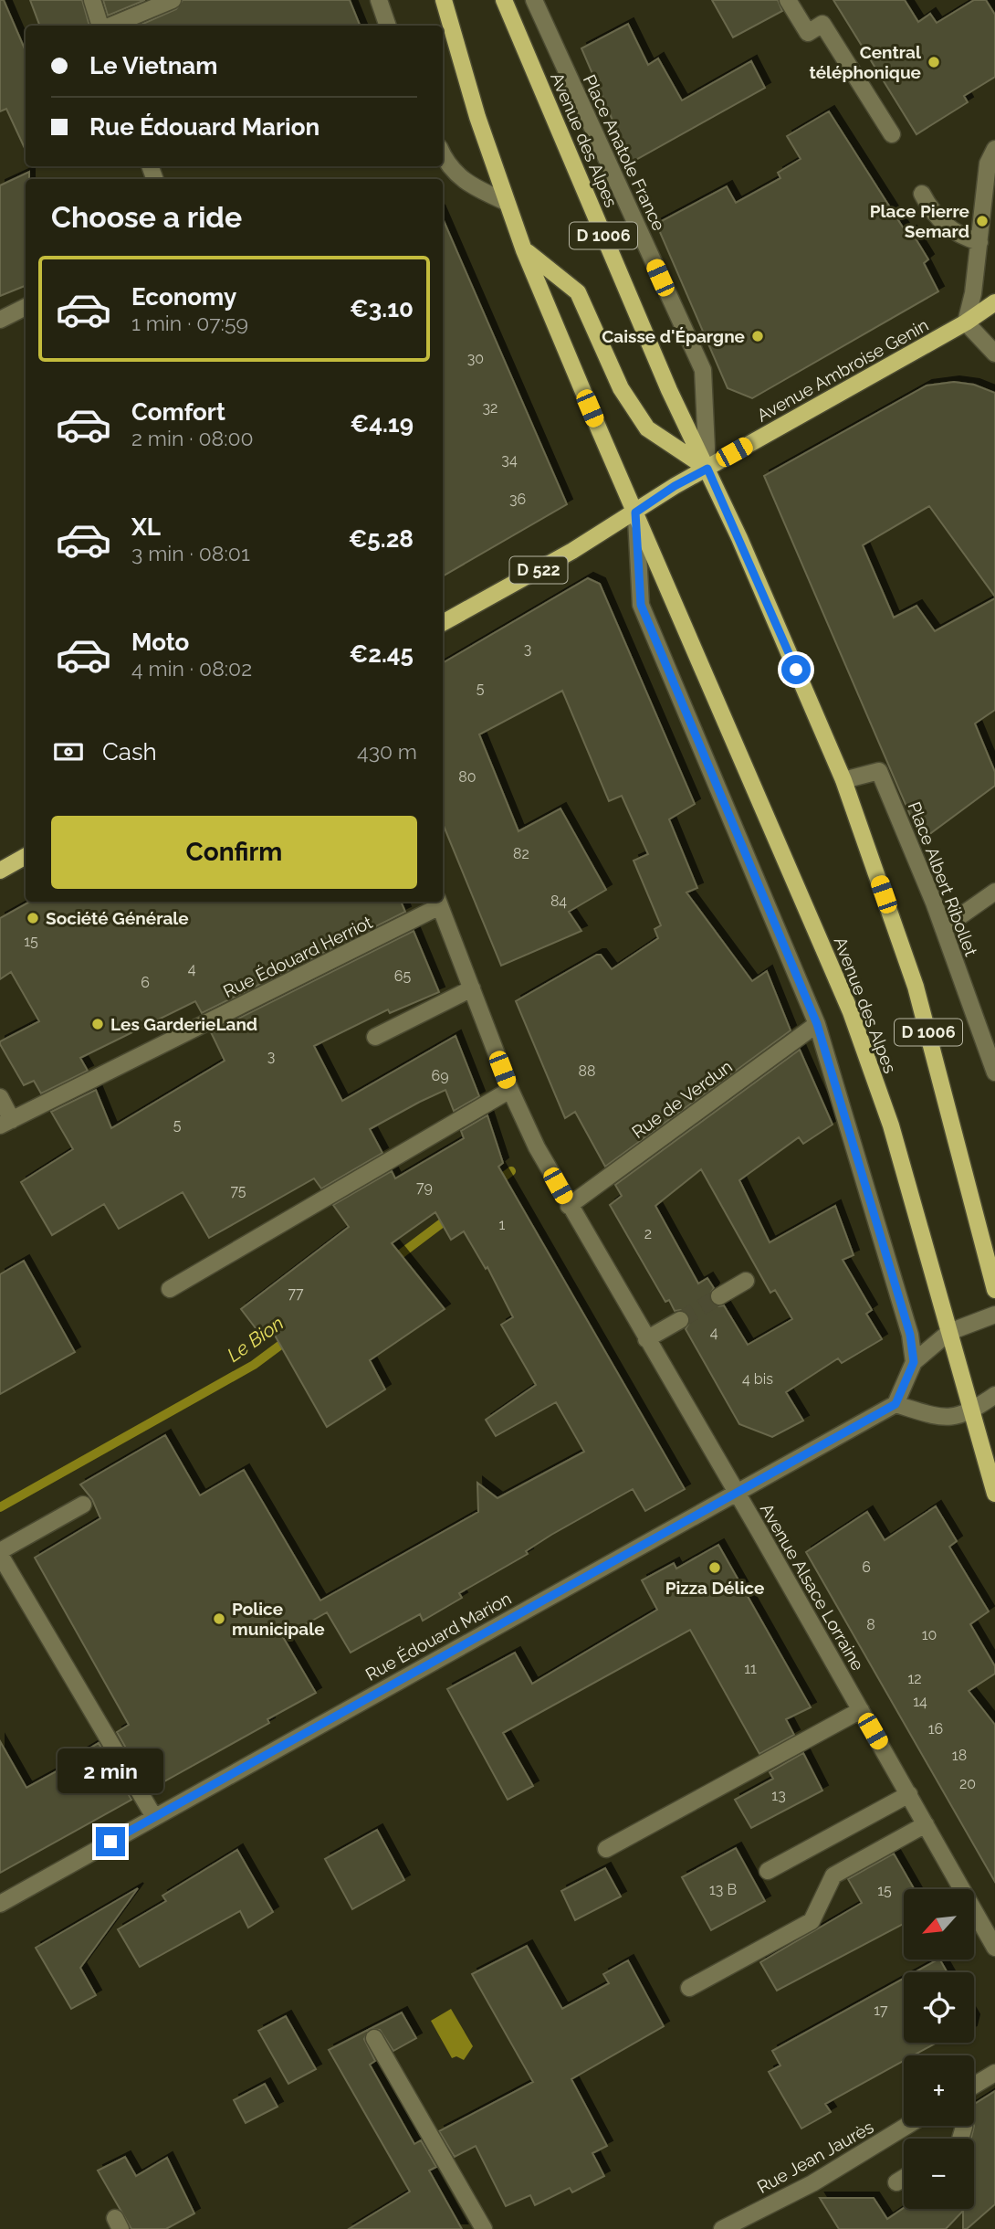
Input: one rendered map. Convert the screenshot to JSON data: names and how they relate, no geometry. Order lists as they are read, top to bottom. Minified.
{"streets":{"main road":["Avenue des Alpes","D 1006","Avenue Ambroise Genin","D 522"],"street":["Place Anatole France","Place Albert Ribollet","Rue Édouard Herriot","Rue de Verdun","Avenue Alsace Lorraine","Rue Édouard Marion","Rue Jean Jaurès"]},"crossings":[["Avenue des Alpes","Place Anatole France"],["Avenue des Alpes","Avenue Ambroise Genin"],["Avenue des Alpes","Place Albert Ribollet"],["Avenue des Alpes","Rue de Verdun"],["Place Anatole France","Avenue Ambroise Genin"],["Avenue Ambroise Genin","D 522"],["Rue Édouard Herriot","Avenue Alsace Lorraine"],["Rue de Verdun","Avenue Alsace Lorraine"],["Avenue Alsace Lorraine","Rue Édouard Marion"]],"water":["Le Bion"],"places":["Central téléphonique","Place Pierre Semard","Caisse d'Épargne","Société Générale","Les GarderieLand","Pizza Délice","Police municipale"],"house_numbers":["30","32","34","36","3","5","80","82","84","15","4","65","6","3","88","69","5","79","75","1","2","77","4","4 bis","6","8","10","11","12","14","16","18","20","13","13 B","15","17"],"north":"bottom left","page":{"banner":["Le Vietnam","Rue Édouard Marion"],"heading":"Choose a ride","list":[{"name":"Economy","note":"1 min · 07:59","value":"€3.10"},{"name":"Comfort","note":"2 min · 08:00","value":"€4.19"},{"name":"XL","note":"3 min · 08:01","value":"€5.28"},{"name":"Moto","note":"4 min · 08:02","value":"€2.45"}],"pay":["Cash","430 m"],"buttons":"Confirm","bubble":"2 min","map_buttons":["+","−"]}}
